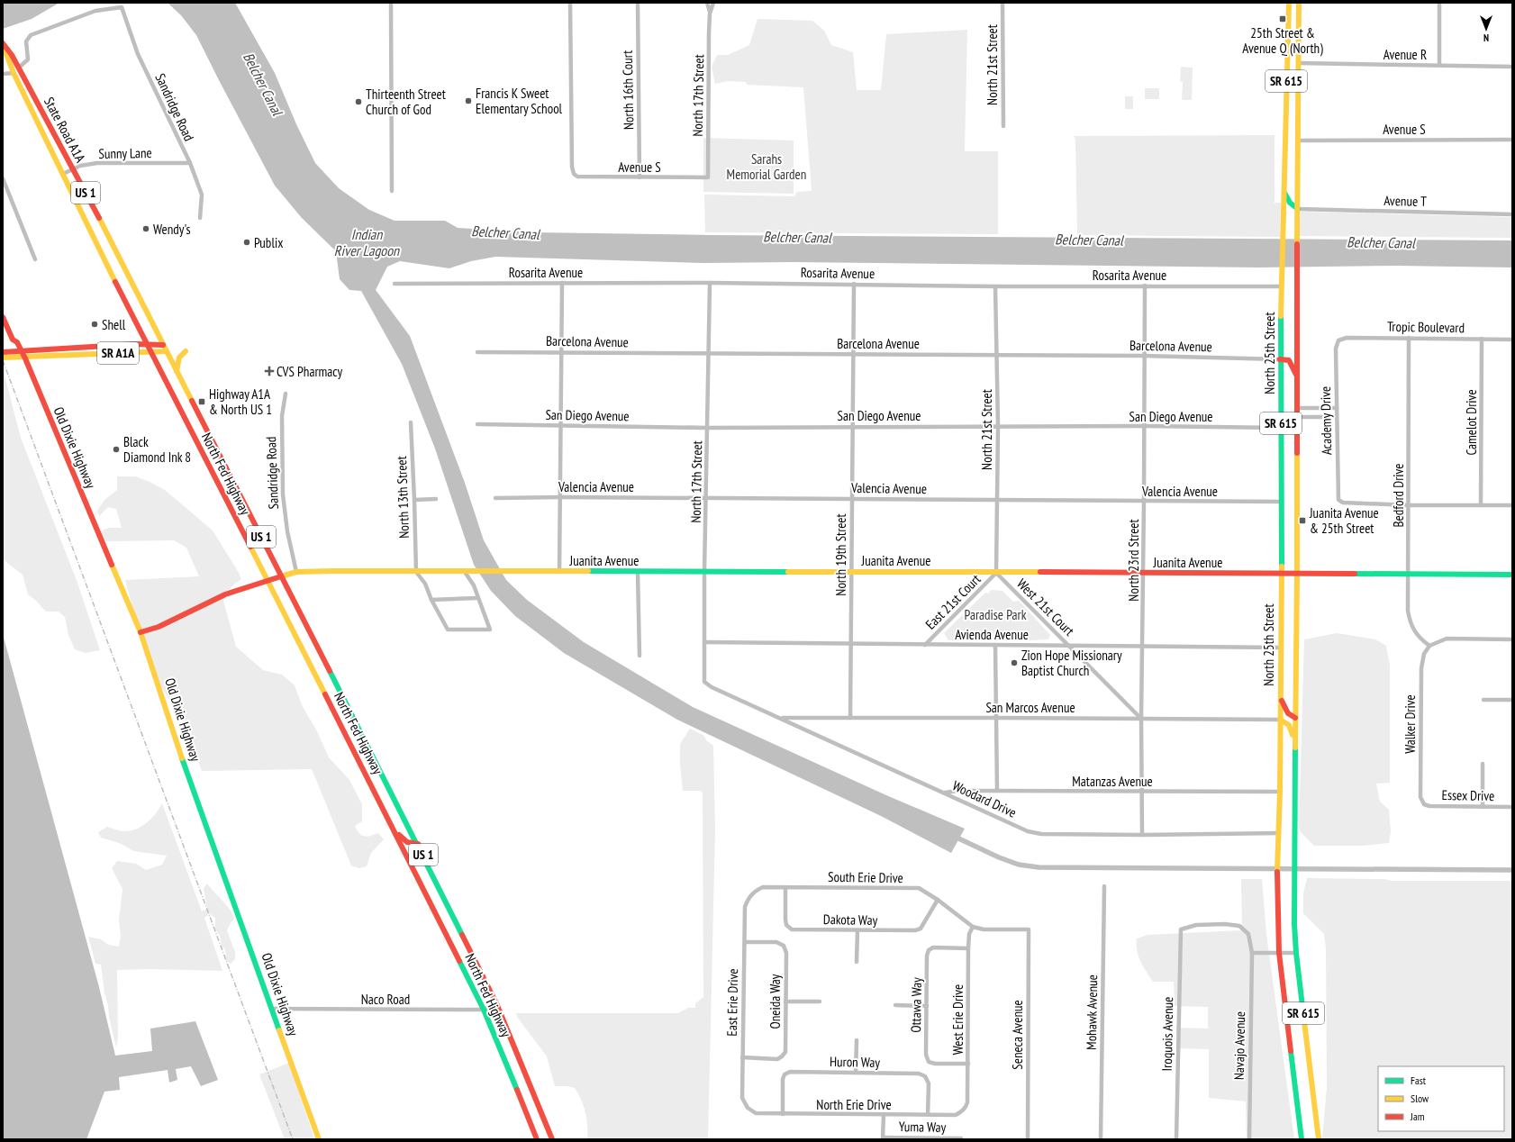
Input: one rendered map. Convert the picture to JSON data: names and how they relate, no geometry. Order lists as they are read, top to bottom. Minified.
{"streets":{"main road":["SR 615","State Road A1A","US 1","SR A1A","North 25th Street","Old Dixie Highway","North Fed Highway","Juanita Avenue"],"street":["Avenue R","North 21st Street","North 16th Court","North 17th Street","Sandridge Road","Avenue S","Sunny Lane","Avenue T","Rosarita Avenue","Tropic Boulevard","Barcelona Avenue","San Diego Avenue","Academy Drive","Camelot Drive","Valencia Avenue","Bedford Drive","North 13th Street","North 19th Street","North 23rd Street","East 21st Court","West 21st Court","Avienda Avenue","San Marcos Avenue","Walker Drive","Matanzas Avenue","Essex Drive","Woodard Drive","South Erie Drive","Dakota Way","Naco Road","Oneida Way","East Erie Drive","Ottawa Way","Mohawk Avenue","West Erie Drive","Iroquois Avenue","Seneca Avenue","Navajo Avenue","Huron Way","North Erie Drive","Yuma Way"]},"crossings":[["Avenue R","North 25th Street"],["North 21st Street","Rosarita Avenue"],["North 21st Street","Barcelona Avenue"],["North 21st Street","San Diego Avenue"],["North 21st Street","Valencia Avenue"],["North 21st Street","Juanita Avenue"],["North 21st Street","East 21st Court"],["North 21st Street","West 21st Court"],["SR 615","North 25th Street"],["SR 615","Woodard Drive"],["North 16th Court","Avenue S"],["North 17th Street","Avenue S"],["North 17th Street","Rosarita Avenue"],["North 17th Street","Barcelona Avenue"],["North 17th Street","San Diego Avenue"],["North 17th Street","Valencia Avenue"],["North 17th Street","Juanita Avenue"],["North 17th Street","Avienda Avenue"],["North 17th Street","Woodard Drive"],["Sandridge Road","State Road A1A"],["Sandridge Road","Sunny Lane"],["Sandridge Road","Juanita Avenue"],["Avenue S","North 25th Street"],["State Road A1A","Sunny Lane"],["State Road A1A","US 1"],["State Road A1A","SR A1A"],["State Road A1A","North Fed Highway"],["US 1","SR A1A"],["US 1","North Fed Highway"],["Avenue T","North 25th Street"],["Rosarita Avenue","North 25th Street"],["Rosarita Avenue","North 19th Street"],["Rosarita Avenue","North 23rd Street"],["Tropic Boulevard","Academy Drive"],["Tropic Boulevard","Camelot Drive"],["Tropic Boulevard","Bedford Drive"],["Barcelona Avenue","North 25th Street"],["Barcelona Avenue","North 19th Street"],["Barcelona Avenue","North 23rd Street"],["SR A1A","North Fed Highway"],["North 25th Street","San Diego Avenue"],["North 25th Street","Valencia Avenue"],["North 25th Street","Juanita Avenue"],["North 25th Street","Avienda Avenue"],["North 25th Street","San Marcos Avenue"],["North 25th Street","Matanzas Avenue"],["North 25th Street","Woodard Drive"],["San Diego Avenue","North 19th Street"],["San Diego Avenue","North 23rd Street"],["Academy Drive","Bedford Drive"],["Old Dixie Highway","Juanita Avenue"],["Old Dixie Highway","Naco Road"],["North Fed Highway","Juanita Avenue"],["North Fed Highway","Naco Road"],["Valencia Avenue","North 19th Street"],["Valencia Avenue","North 23rd Street"],["Bedford Drive","Juanita Avenue"],["Bedford Drive","Walker Drive"],["North 13th Street","Juanita Avenue"],["North 19th Street","Juanita Avenue"],["North 19th Street","Avienda Avenue"],["North 19th Street","San Marcos Avenue"],["Juanita Avenue","North 23rd Street"],["Juanita Avenue","East 21st Court"],["Juanita Avenue","West 21st Court"],["North 23rd Street","West 21st Court"],["North 23rd Street","Avienda Avenue"],["North 23rd Street","San Marcos Avenue"],["North 23rd Street","Matanzas Avenue"],["North 23rd Street","Woodard Drive"],["East 21st Court","West 21st Court"],["East 21st Court","Avienda Avenue"],["West 21st Court","Avienda Avenue"],["West 21st Court","San Marcos Avenue"],["San Marcos Avenue","Woodard Drive"],["Walker Drive","Essex Drive"],["Matanzas Avenue","Woodard Drive"],["South Erie Drive","Dakota Way"],["South Erie Drive","East Erie Drive"],["South Erie Drive","West Erie Drive"],["South Erie Drive","Seneca Avenue"],["Oneida Way","East Erie Drive"],["East Erie Drive","North Erie Drive"],["Ottawa Way","West Erie Drive"],["West Erie Drive","Seneca Avenue"],["West Erie Drive","North Erie Drive"],["Iroquois Avenue","Navajo Avenue"],["Huron Way","North Erie Drive"]],"water":["Belcher Canal","Indian River Lagoon"],"parks":["Sarahs Memorial Garden","Paradise Park"],"places":{"transit":["25th Street & Avenue Q (North)","Highway A1A & North US 1","Juanita Avenue & 25th Street"],"other":["Francis K Sweet Elementary School","Thirteenth Street Church of God","Wendy's","Publix","Shell","Black Diamond Ink 8","Zion Hope Missionary Baptist Church"],"health":["CVS Pharmacy"]},"legend":["Fast","Slow","Jam"],"north":"bottom"}
